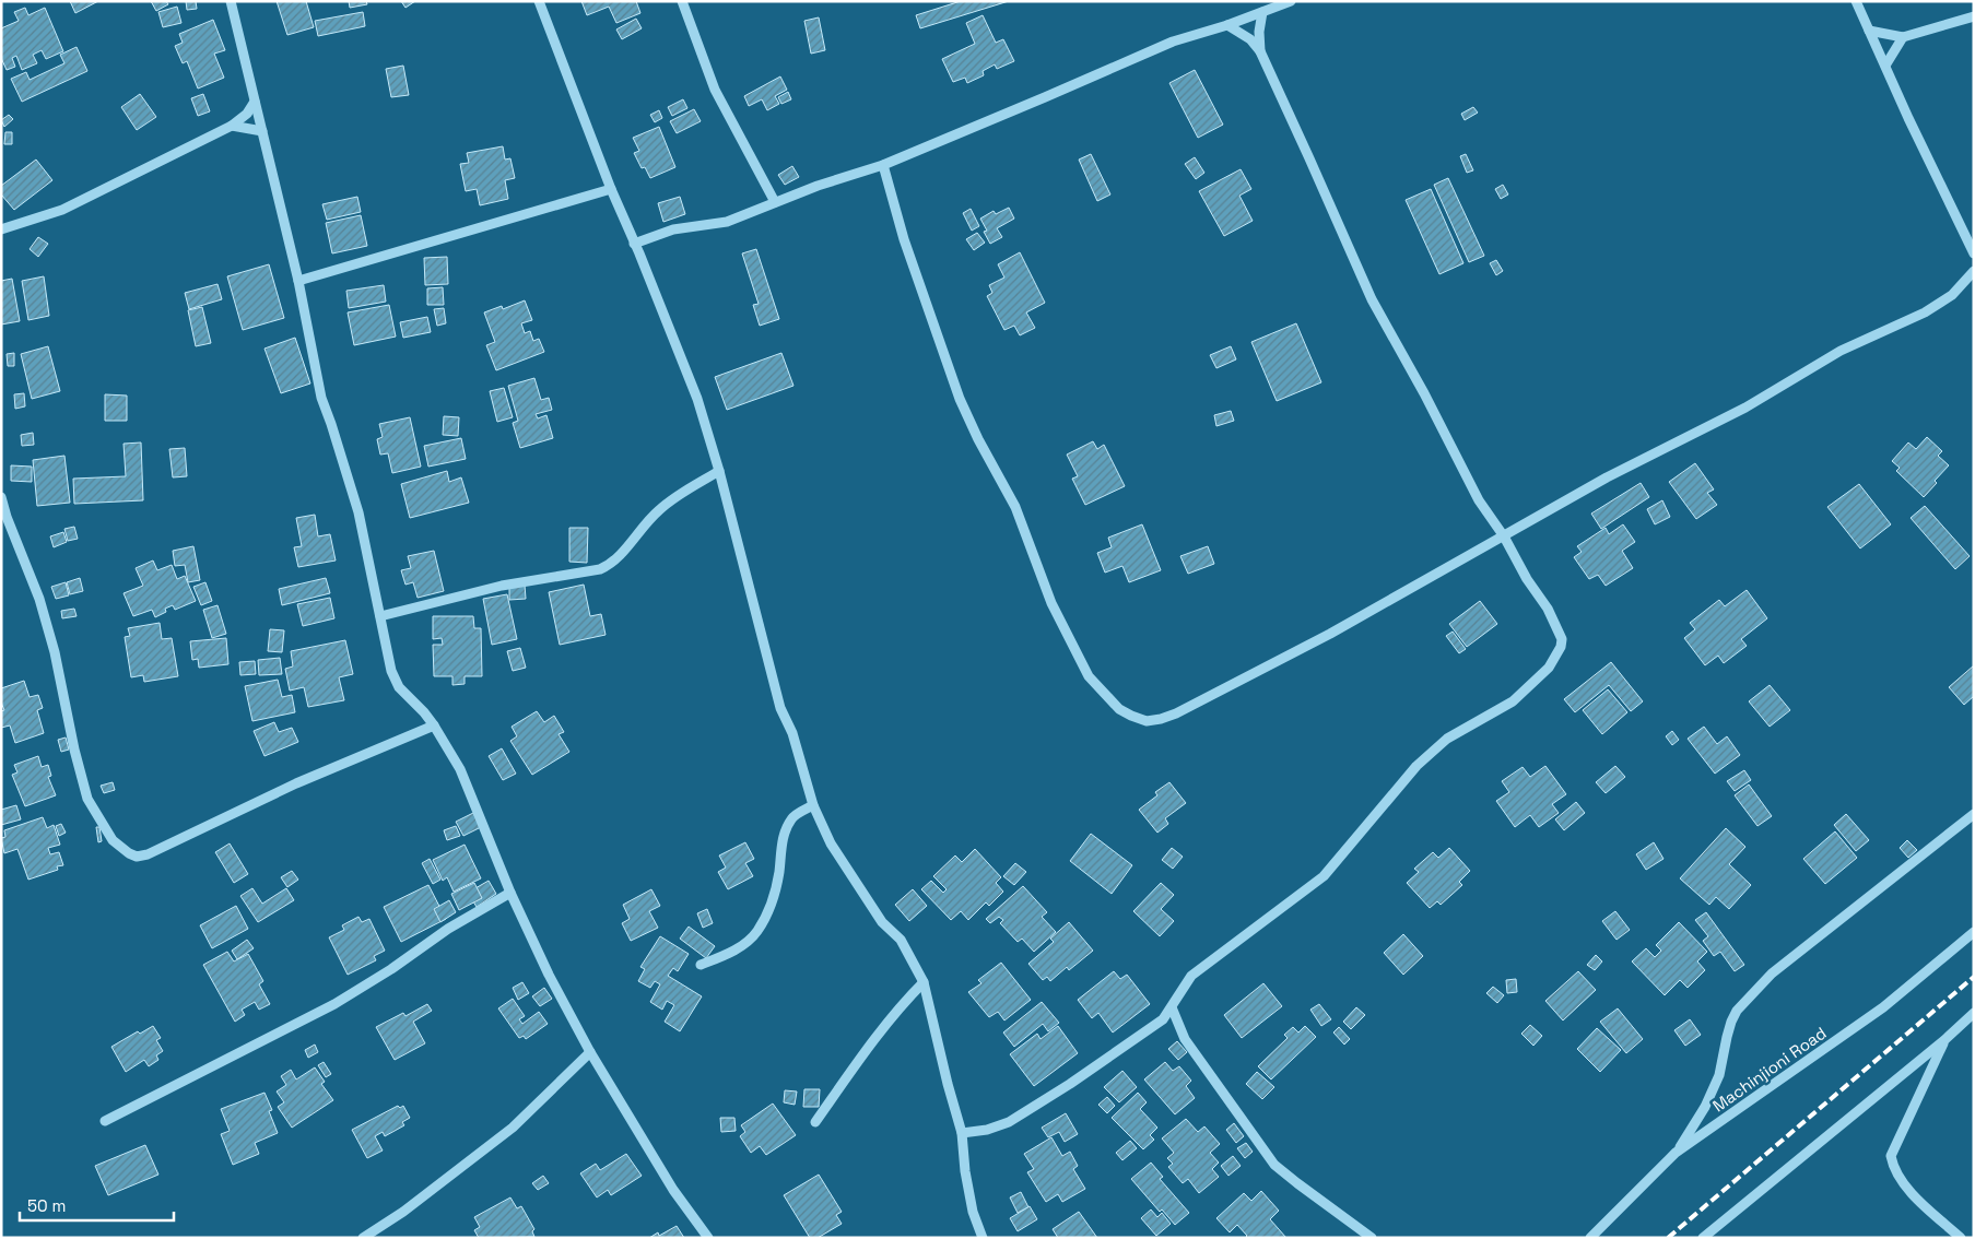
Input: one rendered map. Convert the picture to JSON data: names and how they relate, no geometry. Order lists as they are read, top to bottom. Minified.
{"streets":{"street":["Machinjioni Road"]},"scale_bar":"50 m"}
